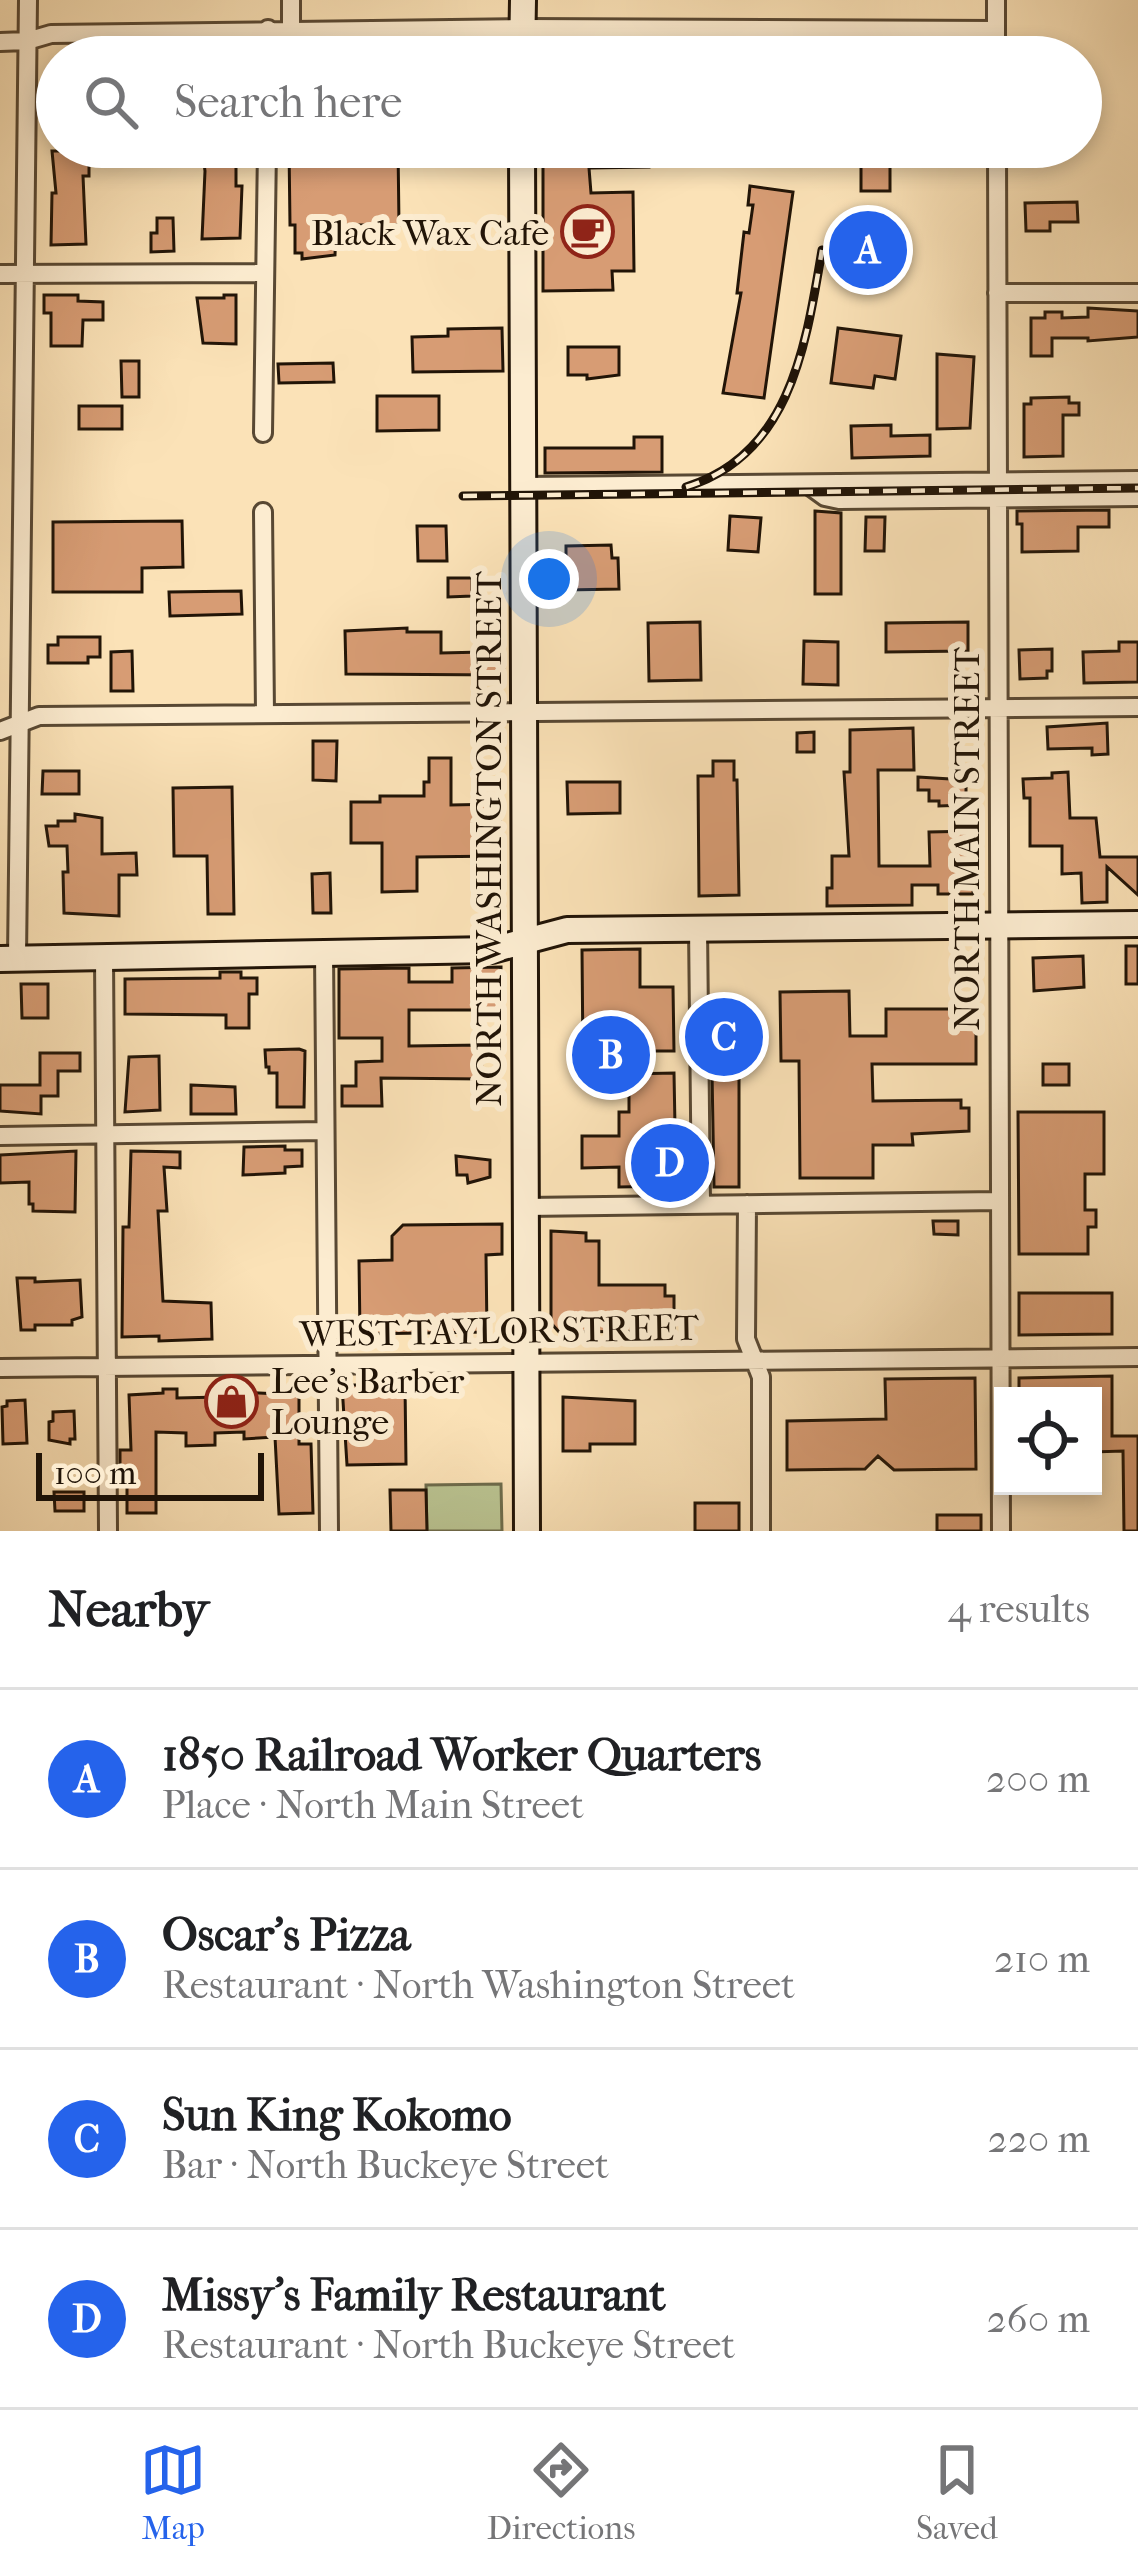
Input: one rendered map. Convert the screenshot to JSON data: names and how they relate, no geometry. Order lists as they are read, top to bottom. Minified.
{"streets":{"main road":["NORTH WASHINGTON STREET"],"street":["NORTH MAIN STREET","WEST TAYLOR STREET"]},"crossings":[["NORTH WASHINGTON STREET","WEST TAYLOR STREET"],["NORTH MAIN STREET","WEST TAYLOR STREET"]],"places":{"cafe":["Black Wax Cafe"],"shop":["Lee’s Barber Lounge"]},"scale_bar":"100 m","page":{"search":"Search here","pins":["A","C","B","D"],"scale":"100 m","heading":["Nearby","4 results"],"list":[{"mark":"A","name":"1850 Railroad Worker Quarters","note":"Place · North Main Street","value":"200 m"},{"mark":"B","name":"Oscar's Pizza","note":"Restaurant · North Washington Street","value":"210 m"},{"mark":"C","name":"Sun King Kokomo","note":"Bar · North Buckeye Street","value":"220 m"},{"mark":"D","name":"Missy's Family Restaurant","note":"Restaurant · North Buckeye Street","value":"260 m"}],"nav":["Map","Directions","Saved"]}}
